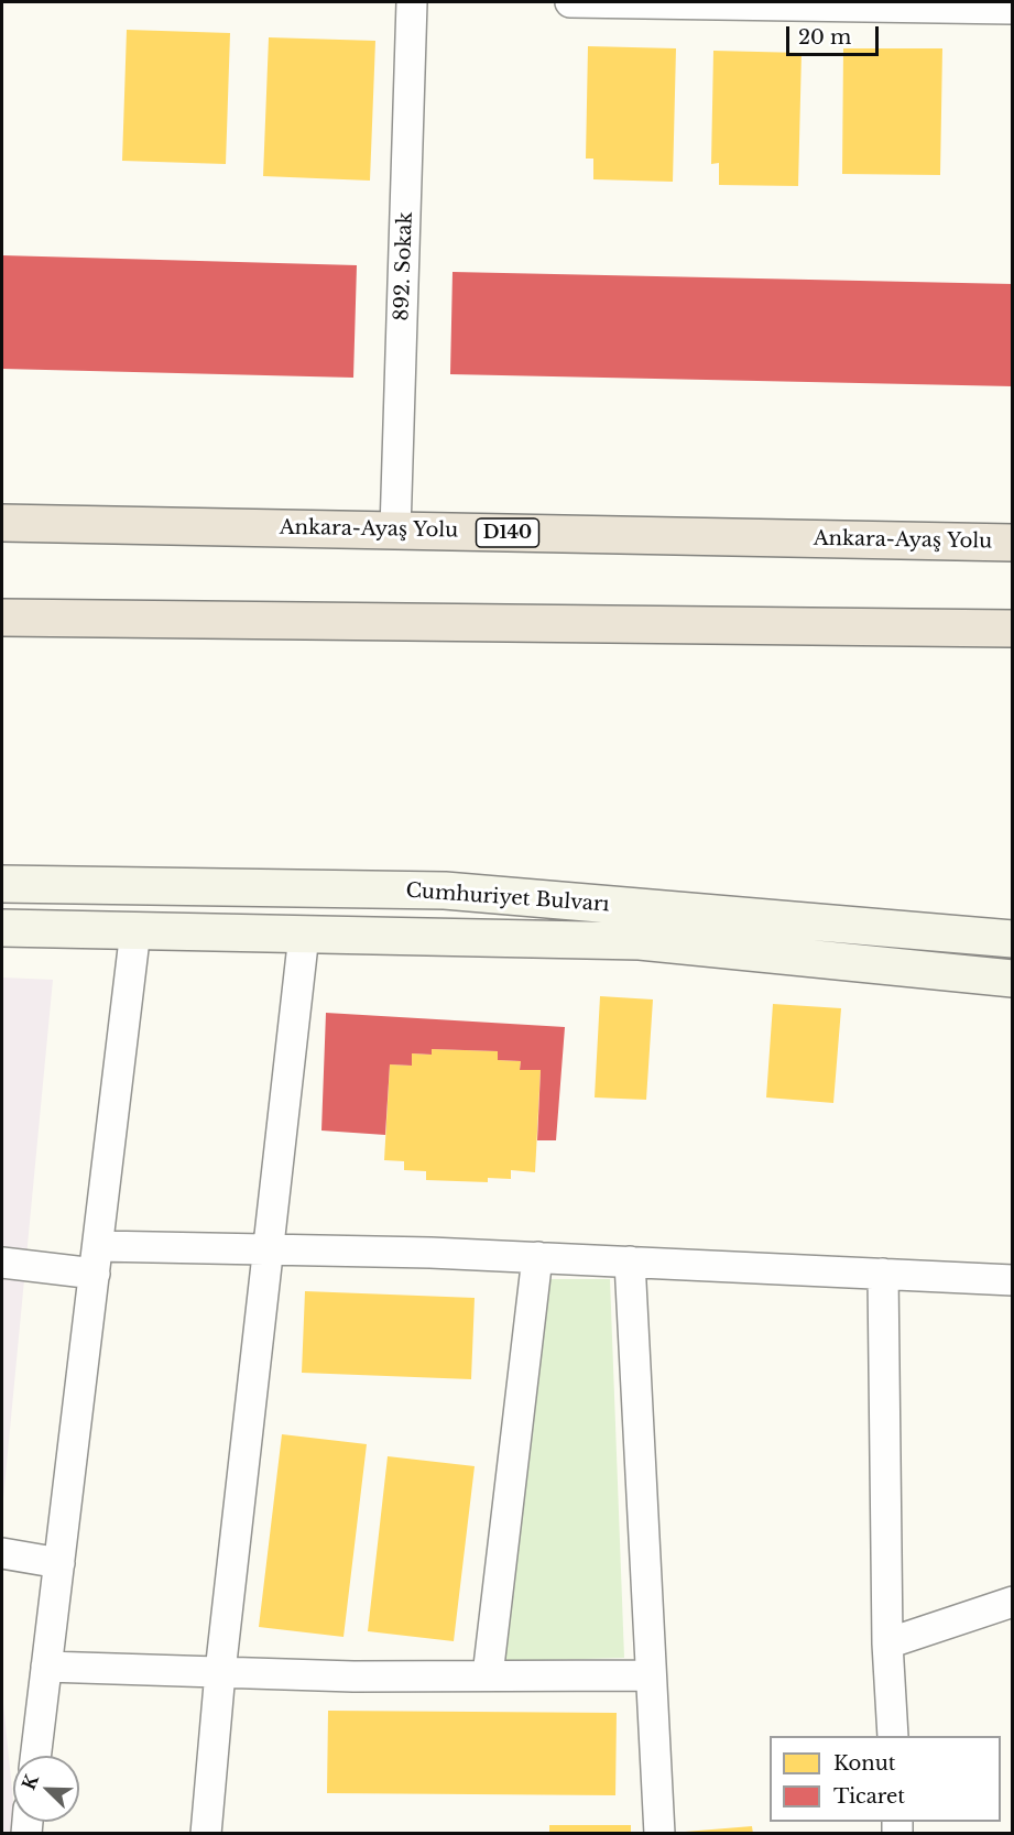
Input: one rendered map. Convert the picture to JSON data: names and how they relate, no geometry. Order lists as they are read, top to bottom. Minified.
{"streets":{"highway":["Ankara-Ayaş Yolu","D140"],"main road":["Cumhuriyet Bulvarı"],"street":["892. Sokak"]},"crossings":[["892. Sokak","Ankara-Ayaş Yolu"]],"legend":["Konut","Ticaret"],"scale_bar":"20 m","north":"top left"}
